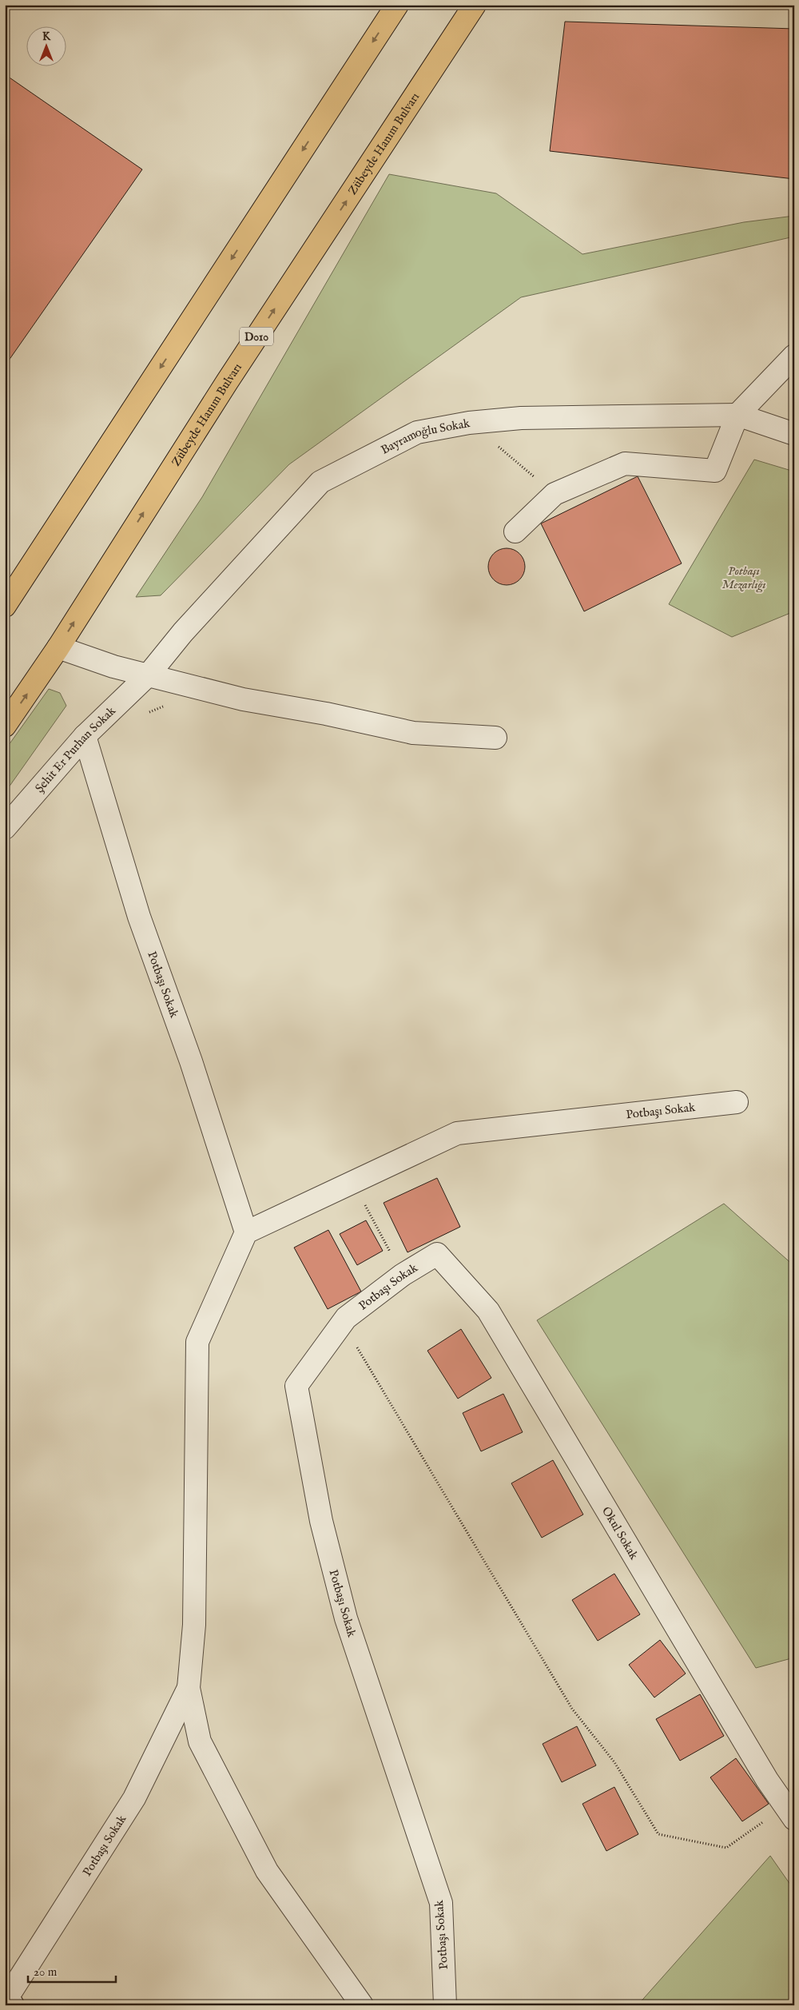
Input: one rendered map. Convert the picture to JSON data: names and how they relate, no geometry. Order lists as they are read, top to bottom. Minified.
{"streets":{"highway":["Zübeyde Hanım Bulvarı","D010"],"street":["Bayramoğlu Sokak","Şehit Er Purhan Sokak","Potbaşı Sokak","Okul Sokak"]},"crossings":[["Bayramoğlu Sokak","Şehit Er Purhan Sokak"],["Şehit Er Purhan Sokak","Potbaşı Sokak"],["Potbaşı Sokak","Okul Sokak"]],"parks":["Potbaşı Mezarlığı"],"scale_bar":"20 m","north":"top"}
